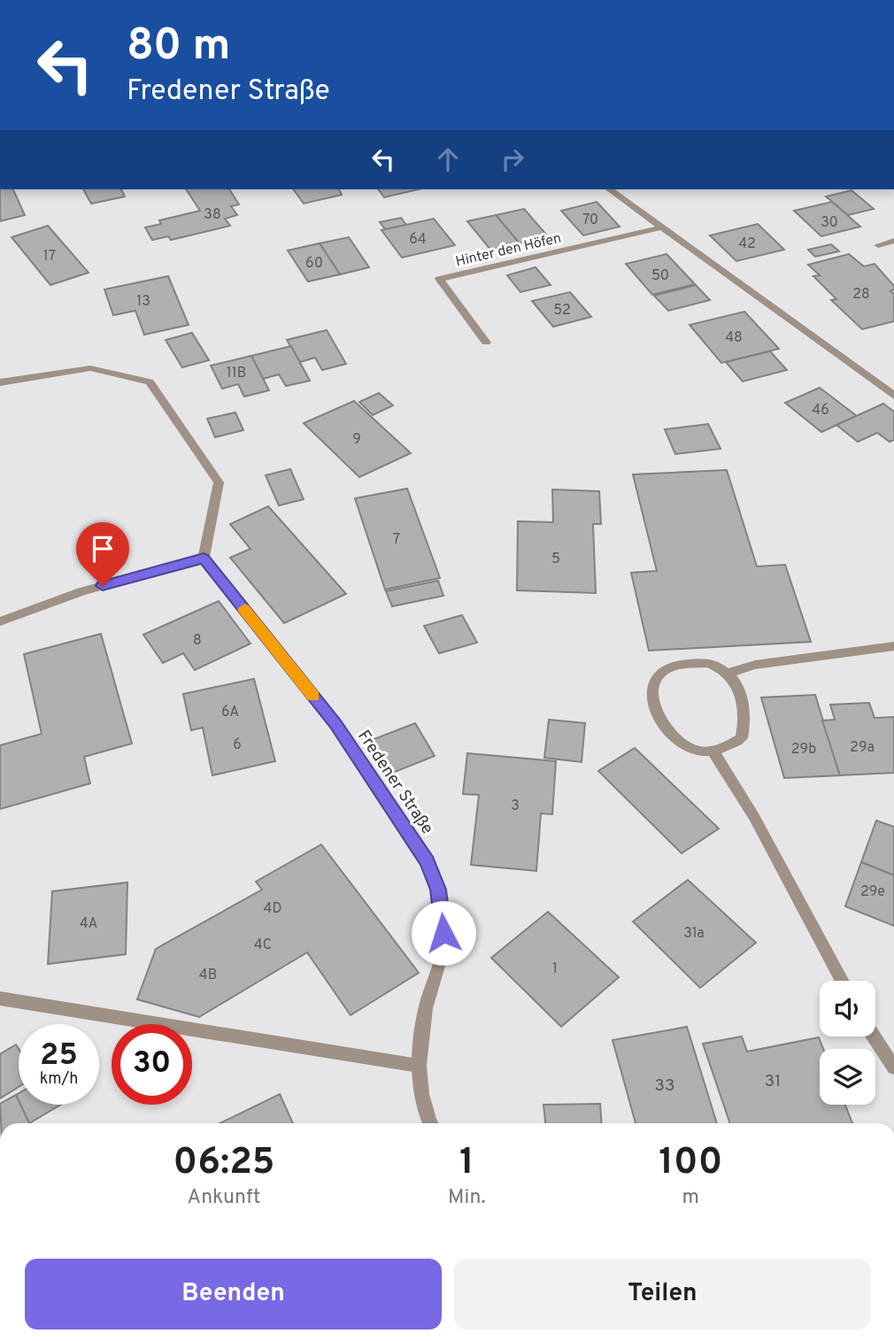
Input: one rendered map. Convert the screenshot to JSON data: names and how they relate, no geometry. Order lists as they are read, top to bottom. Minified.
{"streets":{"street":["Hinter den Höfen","Fredener Straße"]},"house_numbers":["38","70","30","64","42","17","60","50","28","13","52","48","11B","46","9","7","5","8","6A","6","29a","29b","3","29e","4D","4A","31a","4C","1","4B","31","33"],"page":{"turn":["80 m","Fredener Straße"],"speed":"25 km/h","limit":"30","eta":["06:25","Ankunft","1","Min.","100","m"],"buttons":["Beenden","Teilen"]}}
